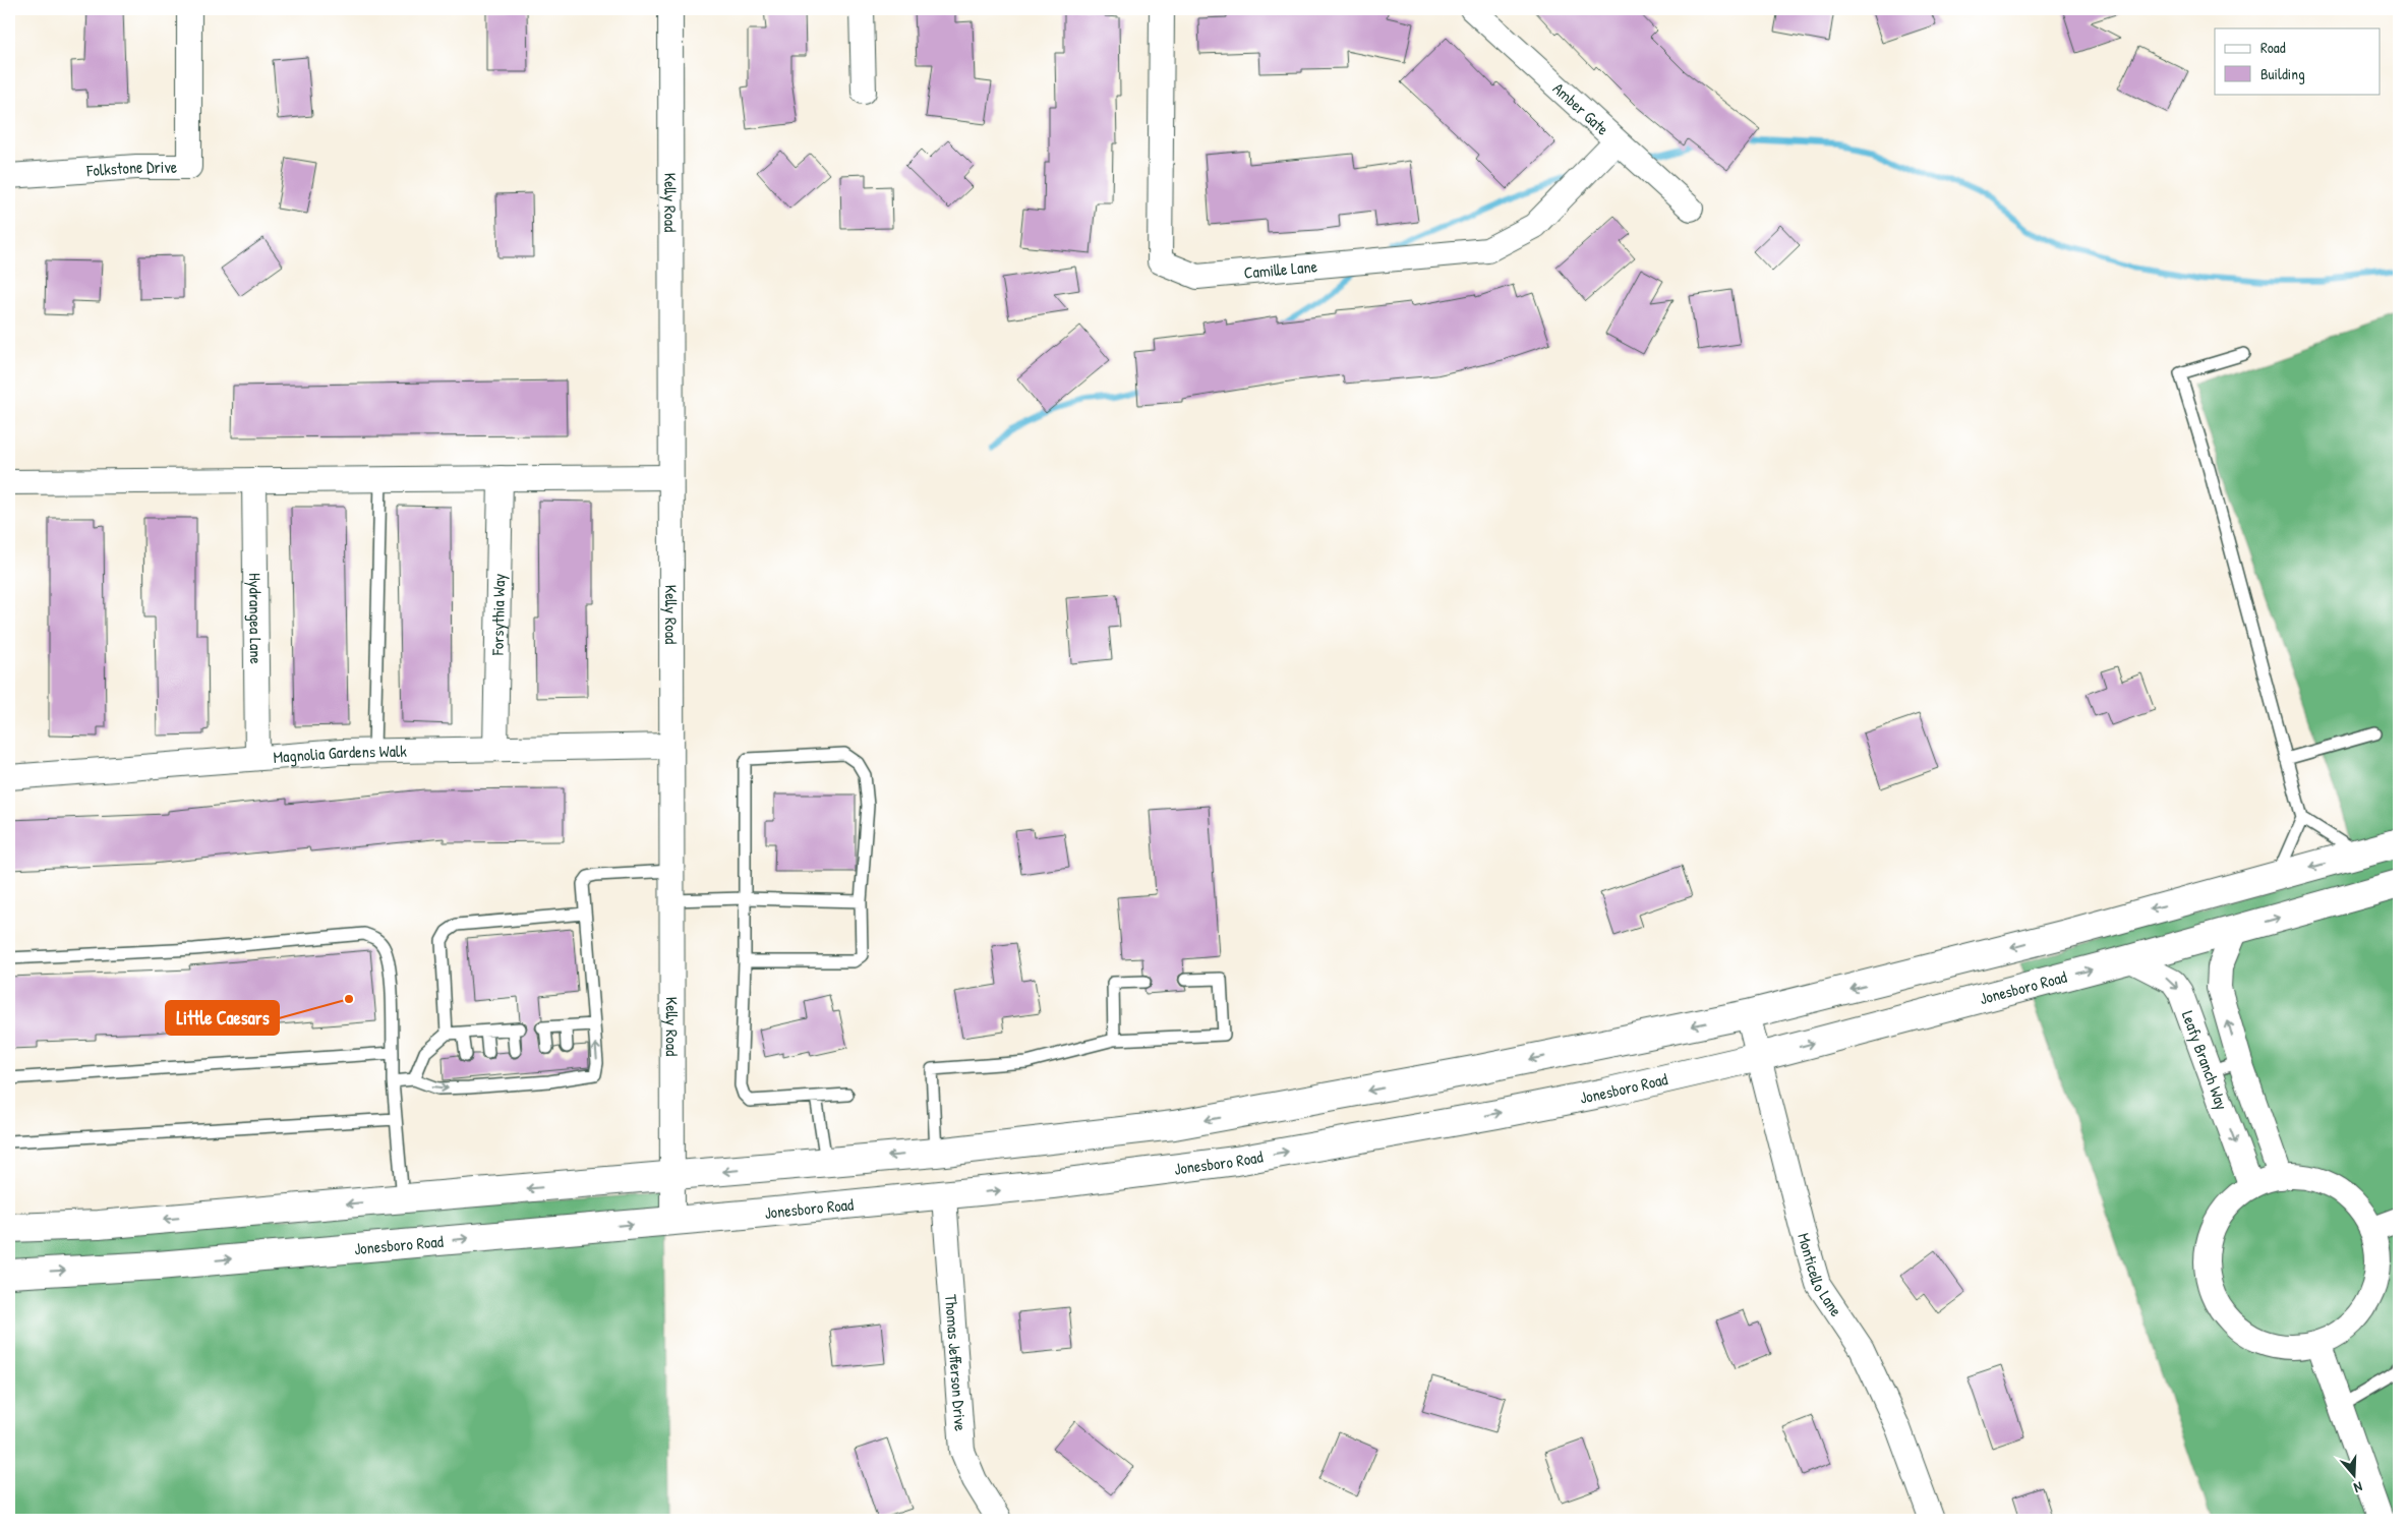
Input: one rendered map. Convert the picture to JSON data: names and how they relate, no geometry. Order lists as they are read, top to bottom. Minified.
{"streets":{"main road":["Jonesboro Road"],"street":["Amber Gate","Folkstone Drive","Kelly Road","Camille Lane","Forsythia Way","Hydrangea Lane","Magnolia Gardens Walk","Leafy Branch Way","Monticello Lane","Thomas Jefferson Drive"]},"crossings":[["Amber Gate","Camille Lane"],["Kelly Road","Magnolia Gardens Walk"],["Kelly Road","Jonesboro Road"],["Forsythia Way","Magnolia Gardens Walk"],["Hydrangea Lane","Magnolia Gardens Walk"],["Jonesboro Road","Leafy Branch Way"],["Jonesboro Road","Monticello Lane"],["Jonesboro Road","Thomas Jefferson Drive"]],"places":["Little Caesars"],"legend":["Road","Building"],"north":"bottom"}
